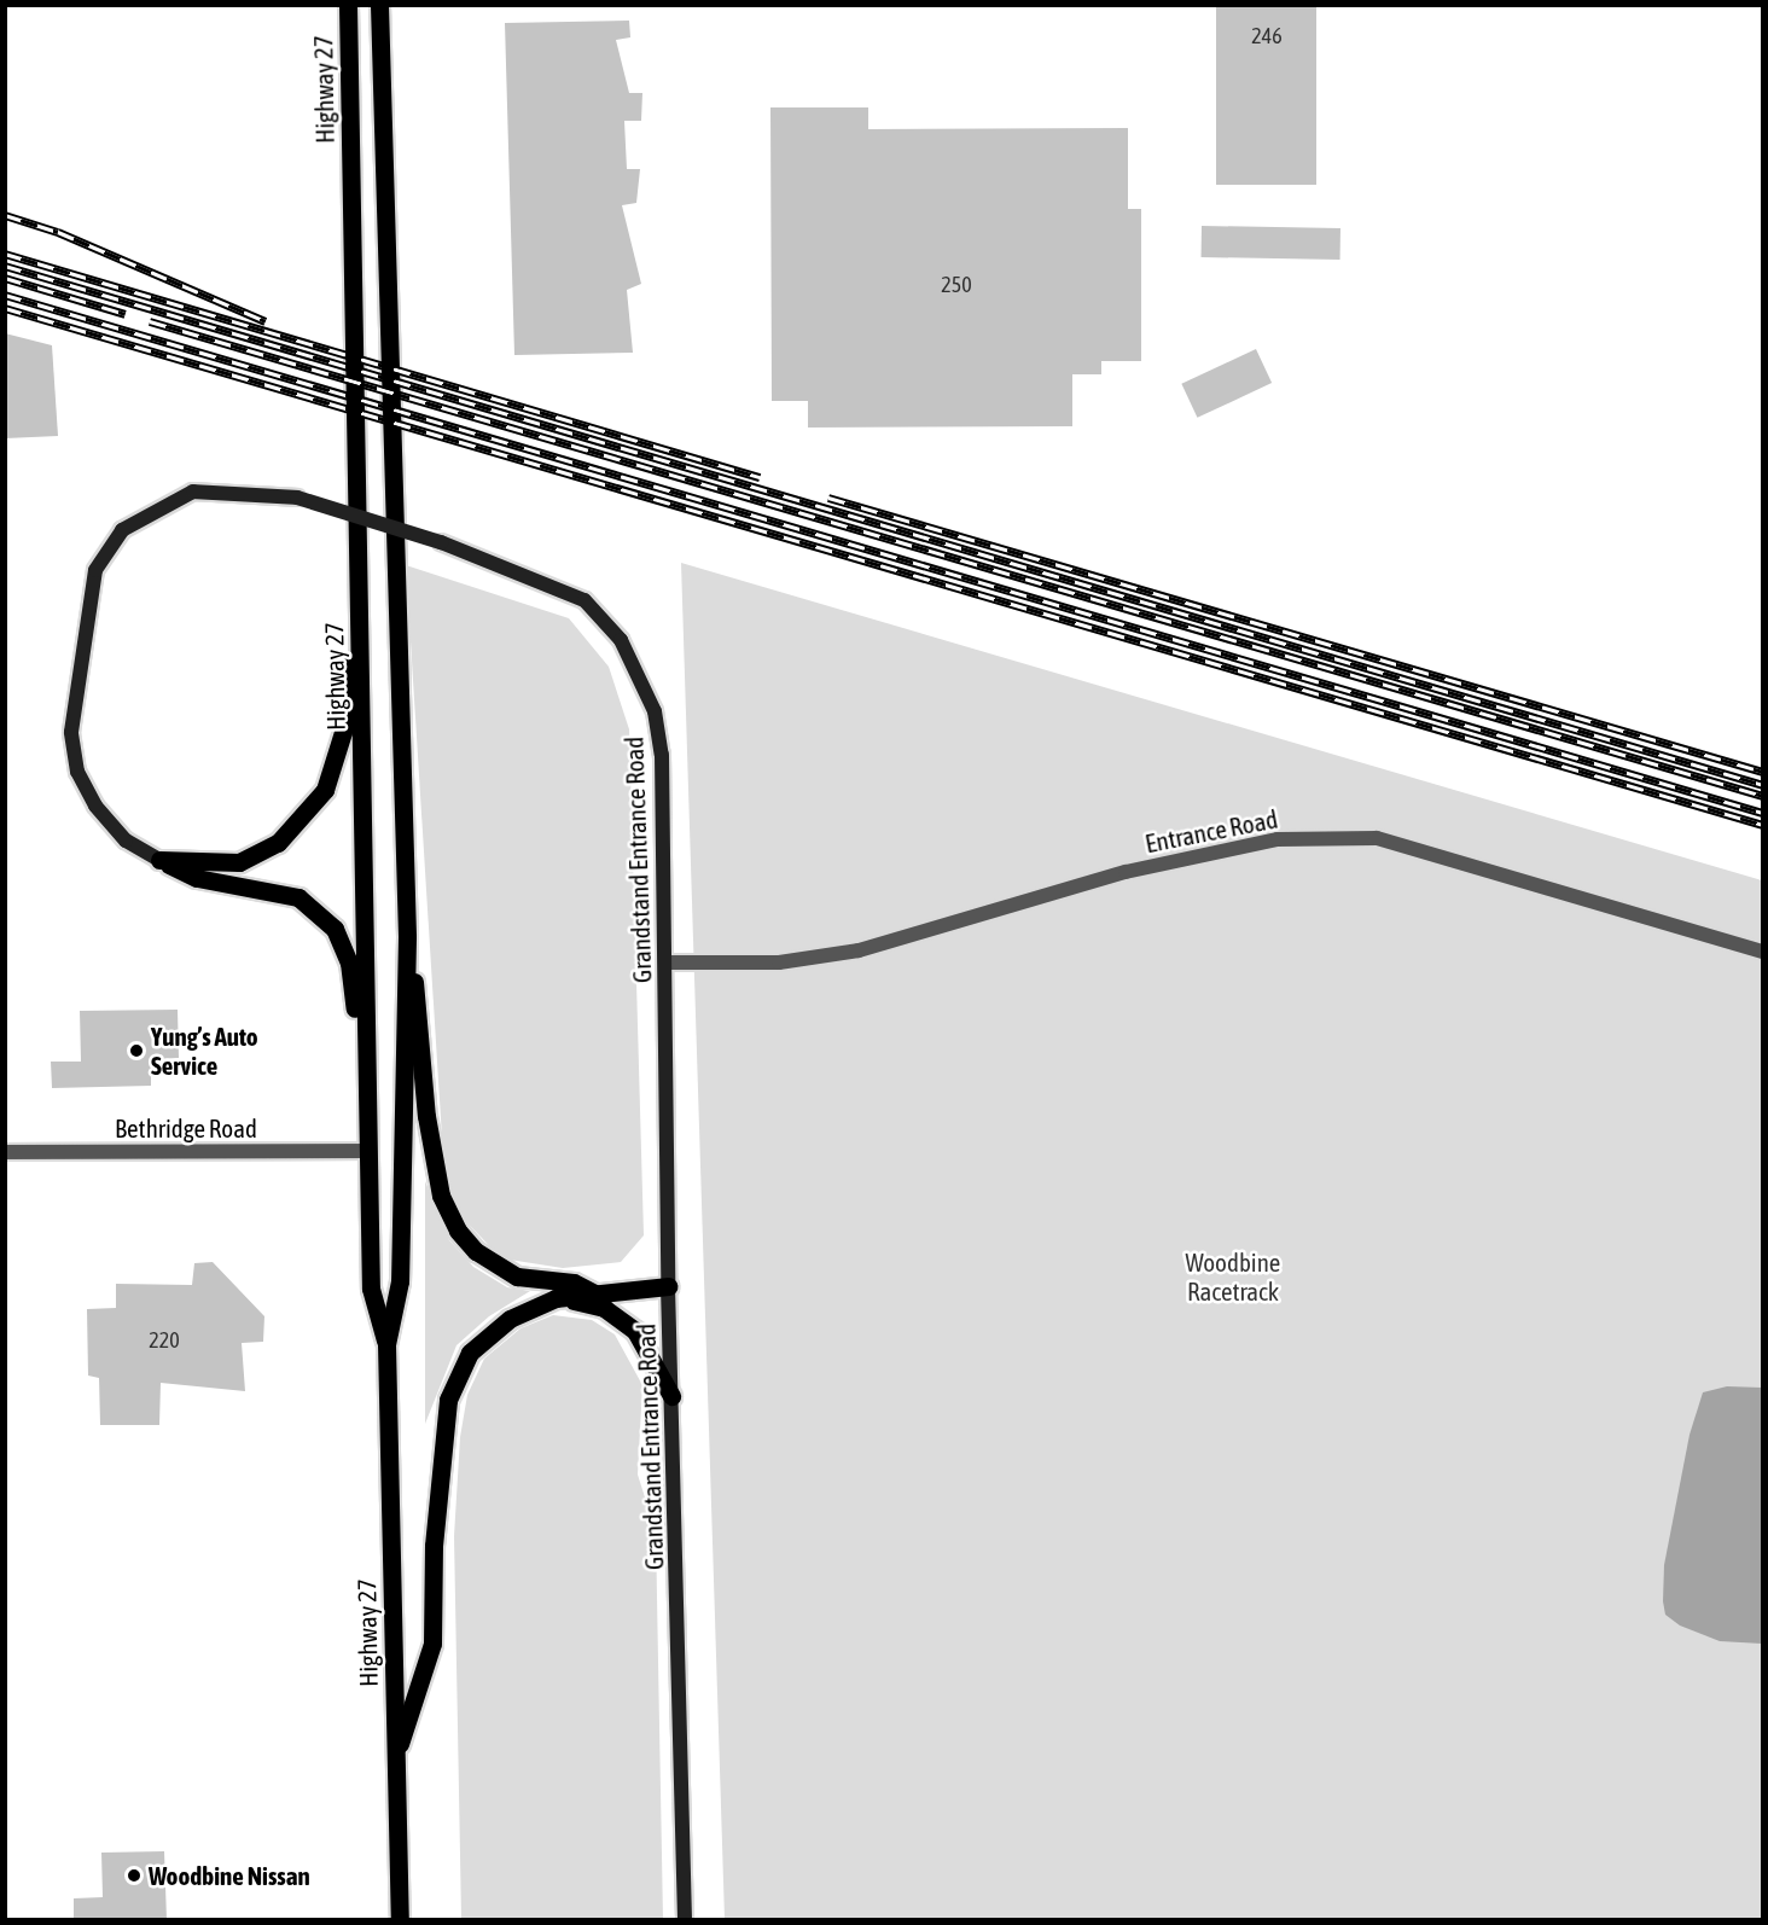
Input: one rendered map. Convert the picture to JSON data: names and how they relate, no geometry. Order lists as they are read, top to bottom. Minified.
{"streets":{"main road":["Highway 27"],"street":["Entrance Road","Grandstand Entrance Road","Bethridge Road"]},"crossings":[["Highway 27","Bethridge Road"],["Entrance Road","Grandstand Entrance Road"]],"parks":["Woodbine Racetrack"],"places":["Yung’s Auto Service","Woodbine Nissan"],"house_numbers":["246","250","220"]}
